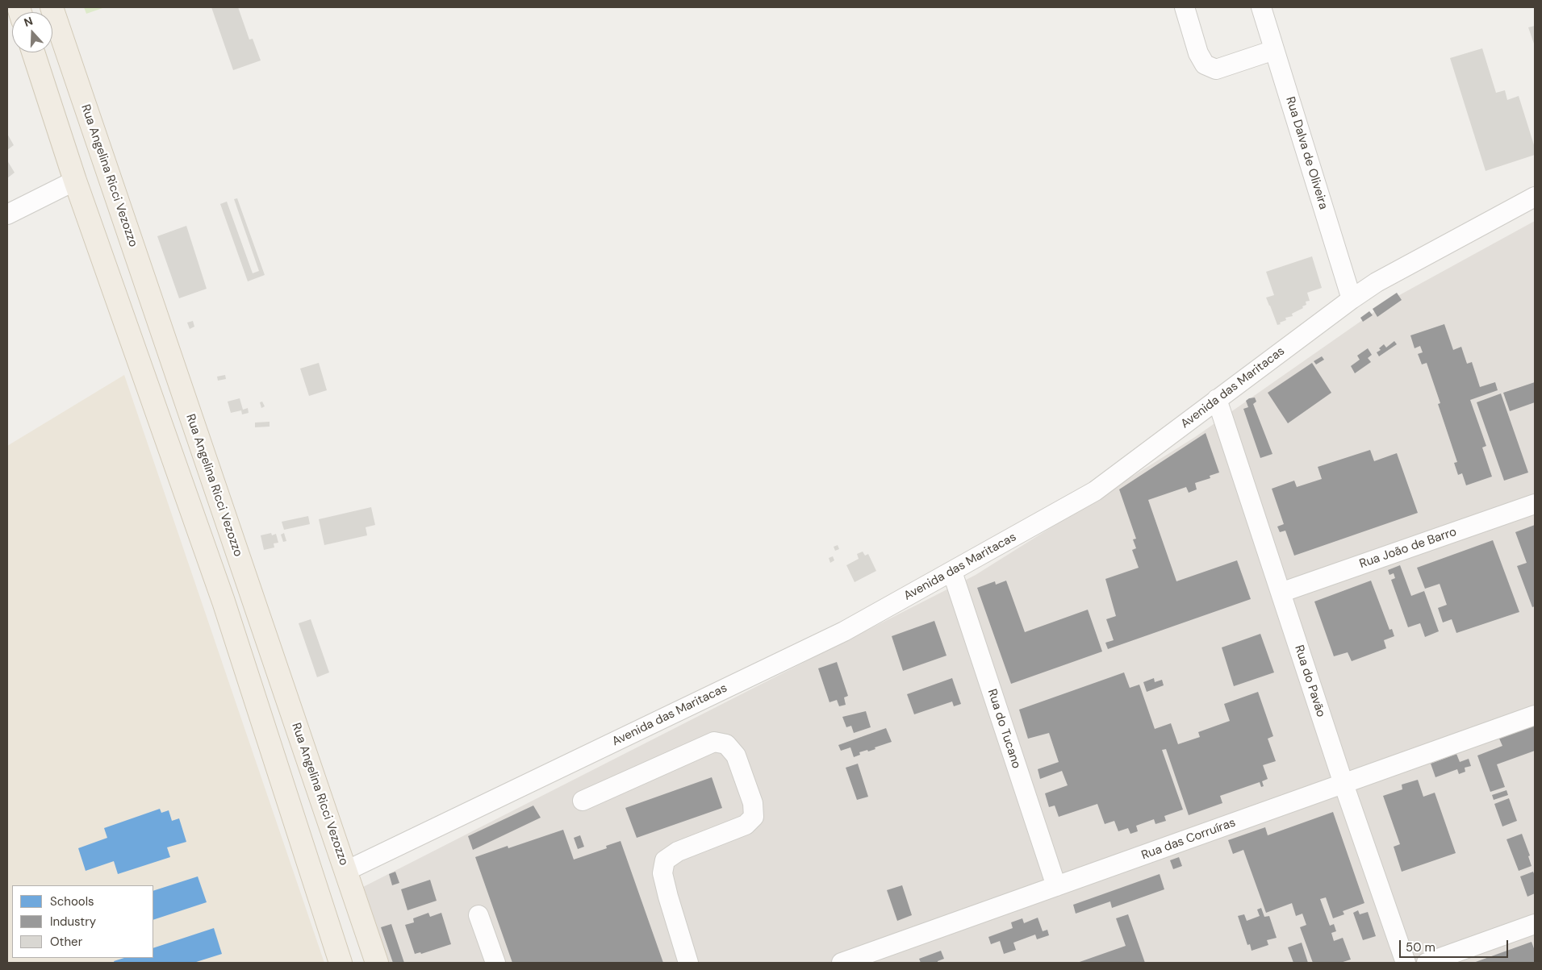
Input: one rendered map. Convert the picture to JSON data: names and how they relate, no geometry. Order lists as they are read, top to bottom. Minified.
{"streets":{"main road":["Rua Angelina Ricci Vezozzo"],"street":["Rua Dalva de Oliveira","Avenida das Maritacas","Rua João de Barro","Rua do Pavão","Rua do Tucano","Rua das Corruíras"]},"crossings":[["Rua Dalva de Oliveira","Avenida das Maritacas"],["Rua Angelina Ricci Vezozzo","Avenida das Maritacas"],["Avenida das Maritacas","Rua do Pavão"],["Avenida das Maritacas","Rua do Tucano"],["Rua João de Barro","Rua do Pavão"],["Rua do Pavão","Rua das Corruíras"],["Rua do Tucano","Rua das Corruíras"]],"legend":["Schools","Industry","Other"],"scale_bar":"50 m","north":"top"}
